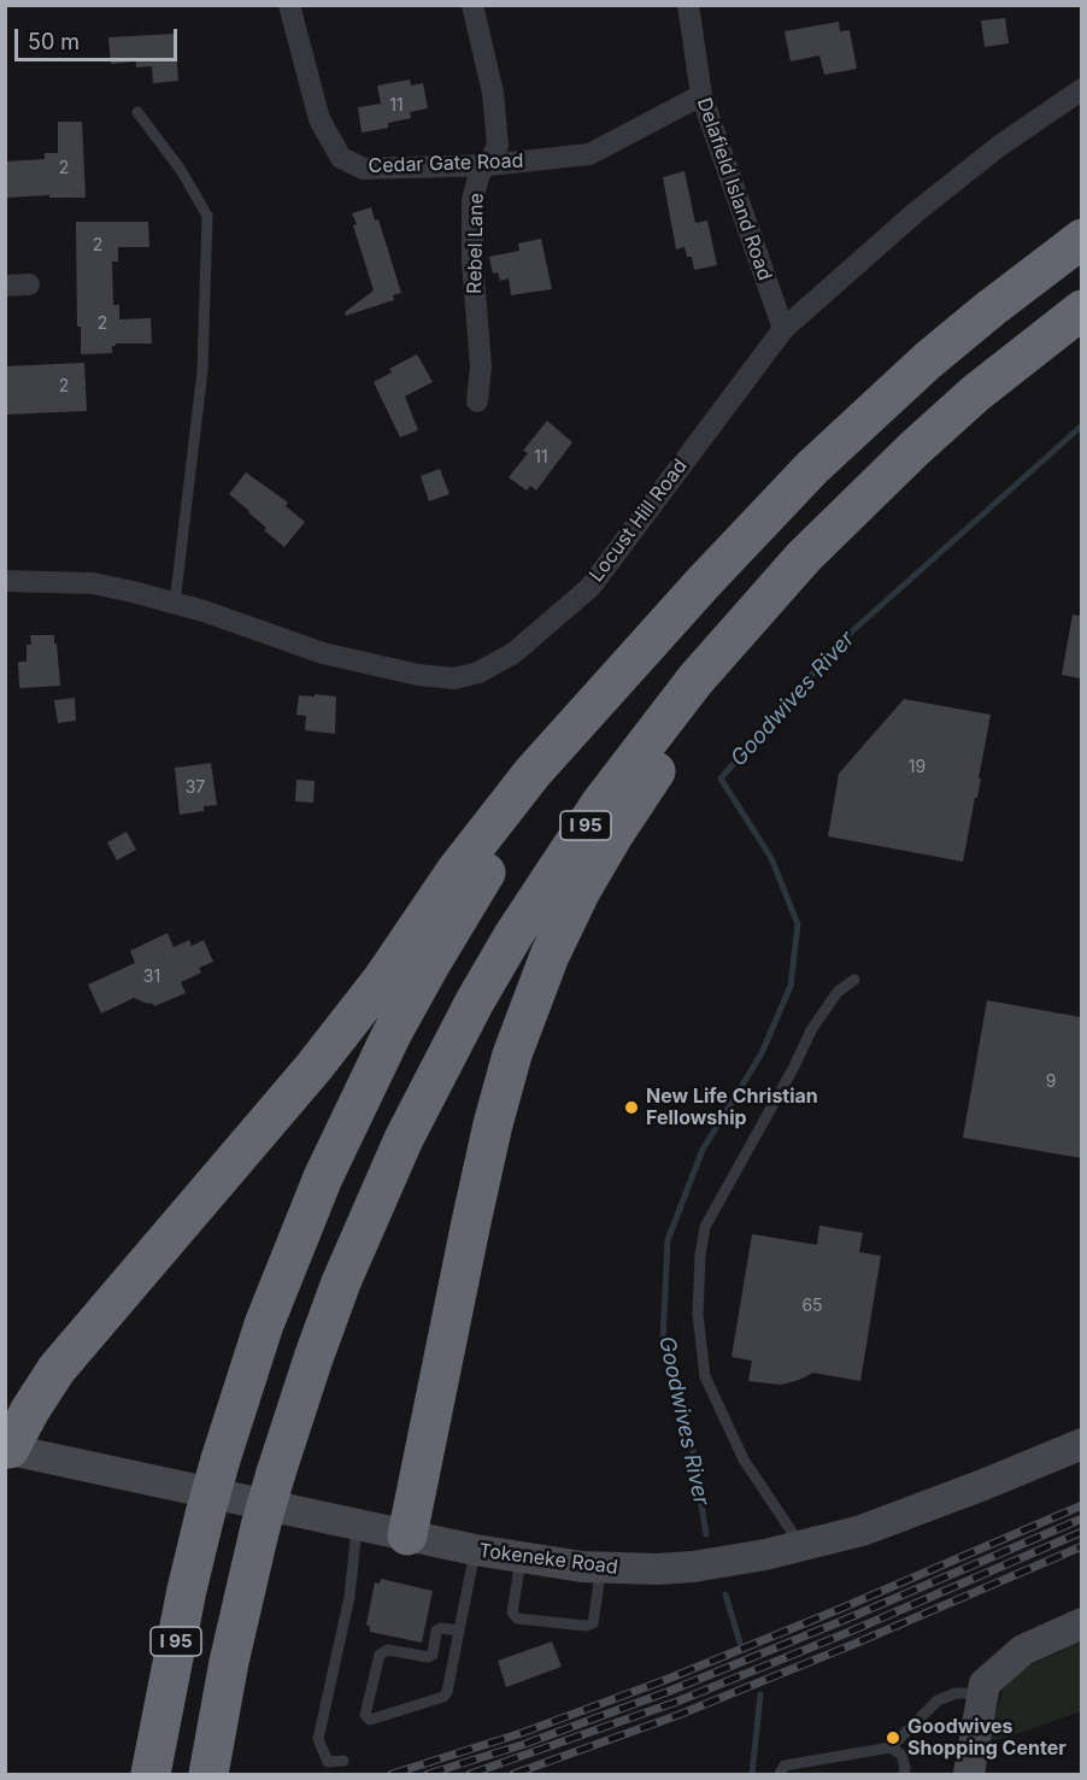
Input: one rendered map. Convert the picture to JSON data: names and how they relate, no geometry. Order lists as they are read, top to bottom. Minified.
{"streets":{"highway":["I 95"],"main road":["Tokeneke Road"],"street":["Cedar Gate Road","Delafield Island Road","Rebel Lane","Locust Hill Road"]},"crossings":[["Cedar Gate Road","Delafield Island Road"],["Cedar Gate Road","Rebel Lane"],["Delafield Island Road","Locust Hill Road"]],"water":["Goodwives River"],"places":["New Life Christian Fellowship","Goodwives Shopping Center"],"house_numbers":["11","2","2","2","2","11","19","37","31","9","65"],"scale_bar":"50 m"}
